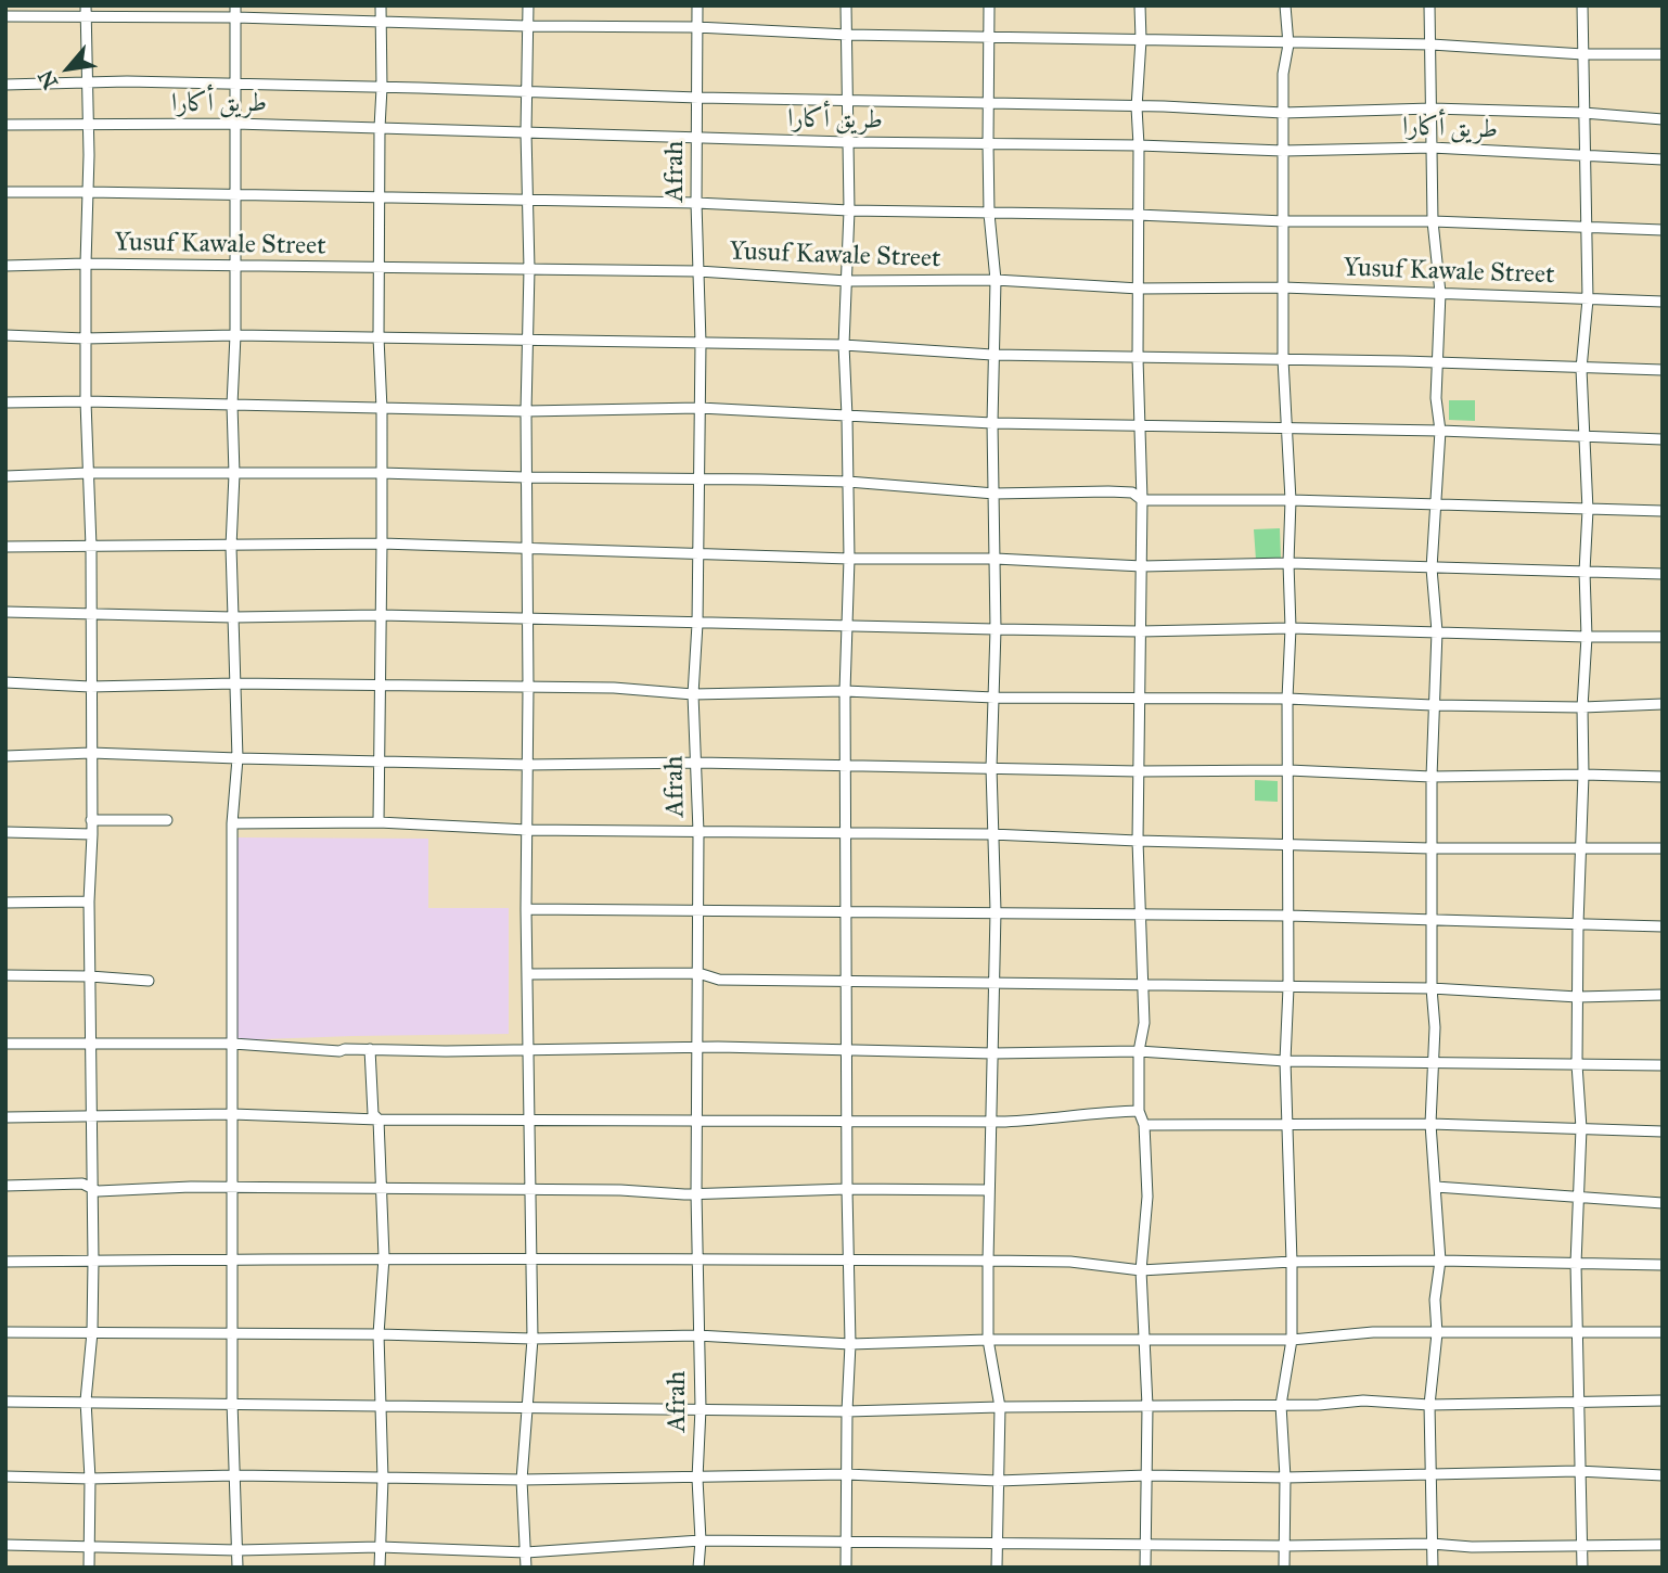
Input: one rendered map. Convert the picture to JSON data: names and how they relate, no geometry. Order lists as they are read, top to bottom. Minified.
{"streets":{"street":["طريق أكارا","Afrah","Yusuf Kawale Street"]},"crossings":[["طريق أكارا","Afrah"],["Afrah","Yusuf Kawale Street"]],"north":"bottom left"}
